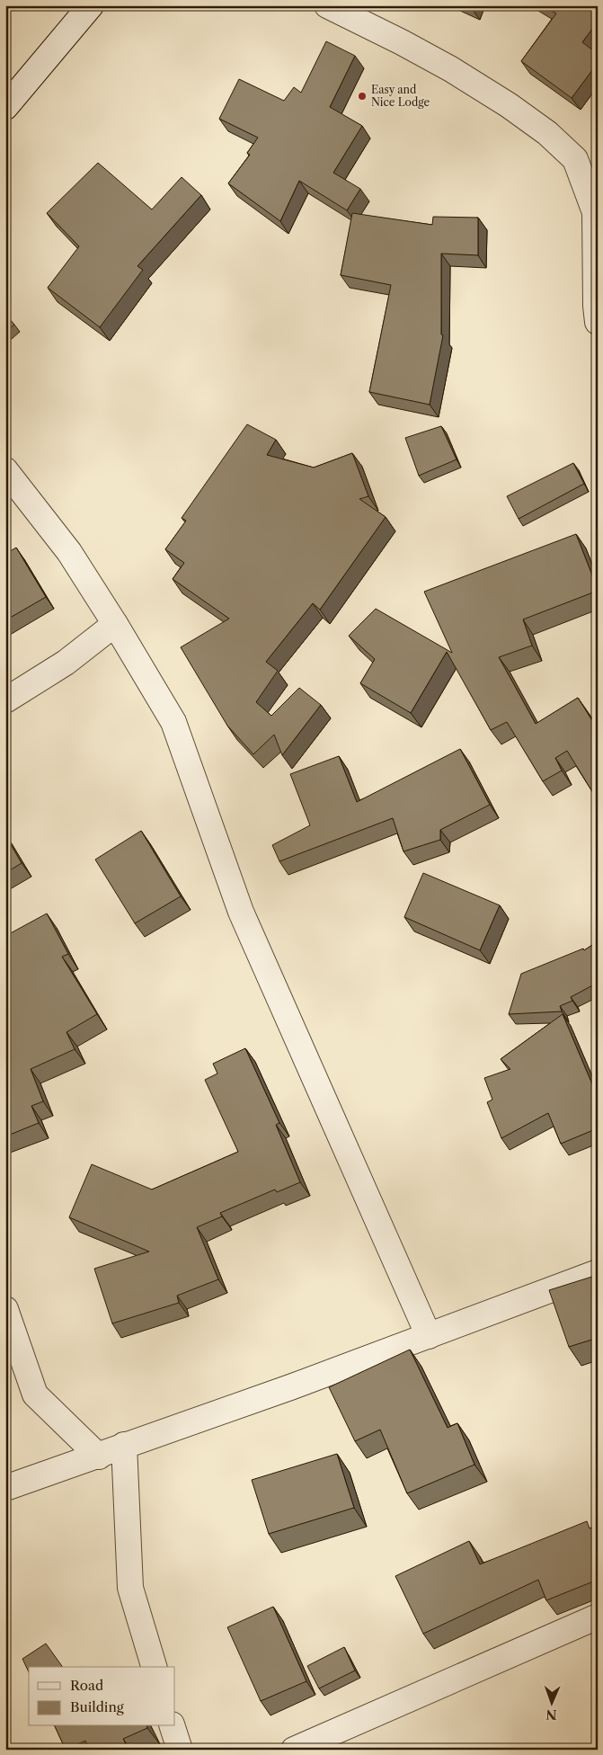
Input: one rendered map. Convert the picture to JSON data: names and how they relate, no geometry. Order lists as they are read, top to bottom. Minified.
{"places":["Easy and Nice Lodge"],"legend":["Road","Building"],"north":"bottom"}
